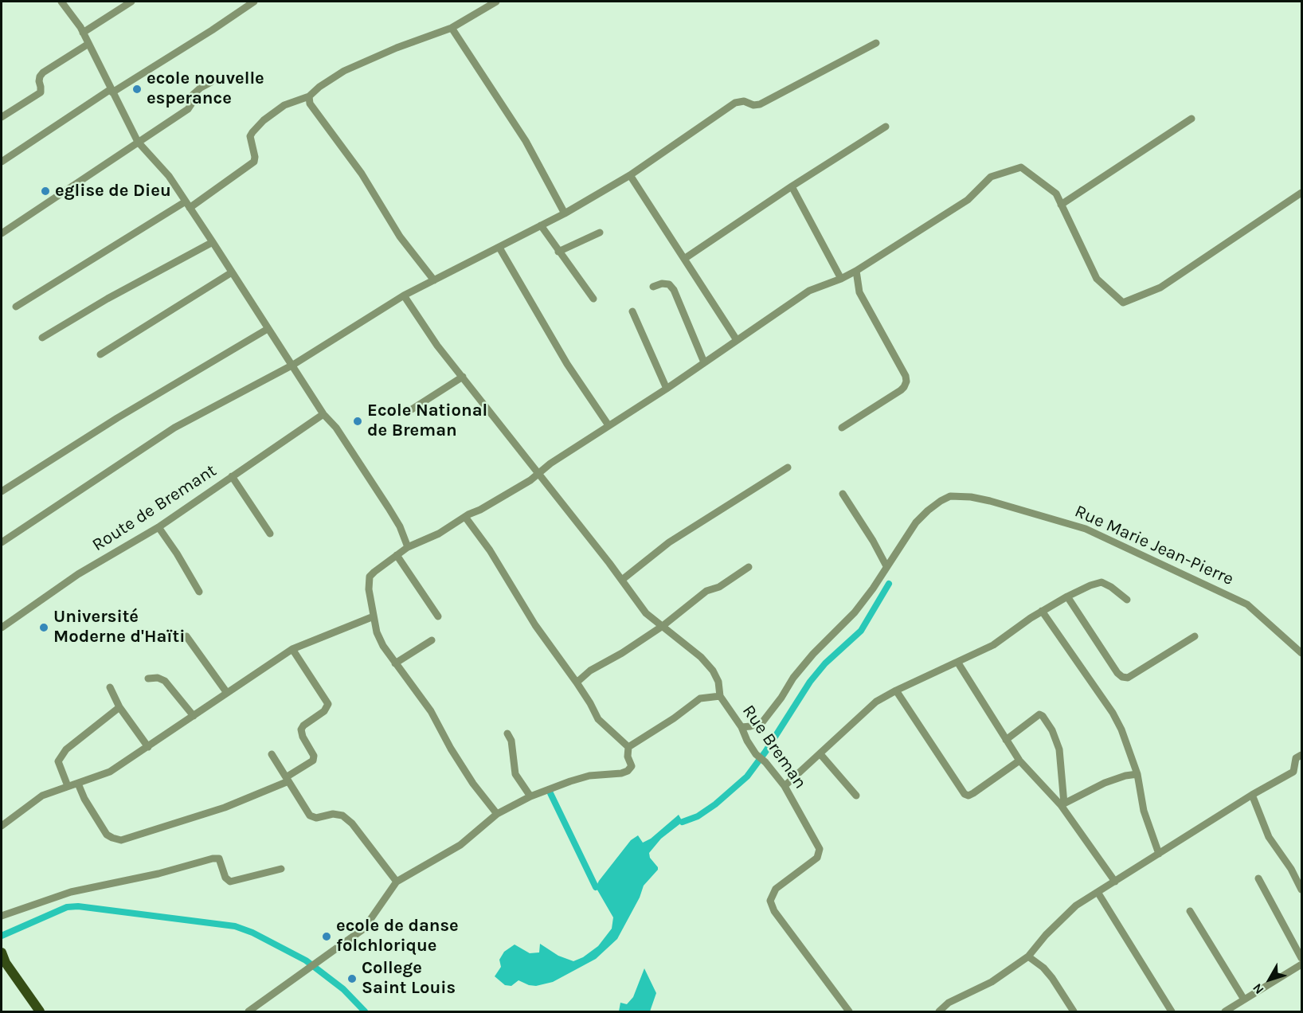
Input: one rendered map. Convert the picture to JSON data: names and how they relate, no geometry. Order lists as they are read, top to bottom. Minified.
{"streets":{"street":["Route de Bremant","Rue Marie Jean-Pierre","Rue Breman"]},"crossings":[["Rue Marie Jean-Pierre","Rue Breman"]],"places":["ecole nouvelle esperance","eglise de Dieu","Ecole National de Breman","Université Moderne d'Haïti","ecole de danse folchlorique","College Saint Louis"],"north":"bottom left"}
